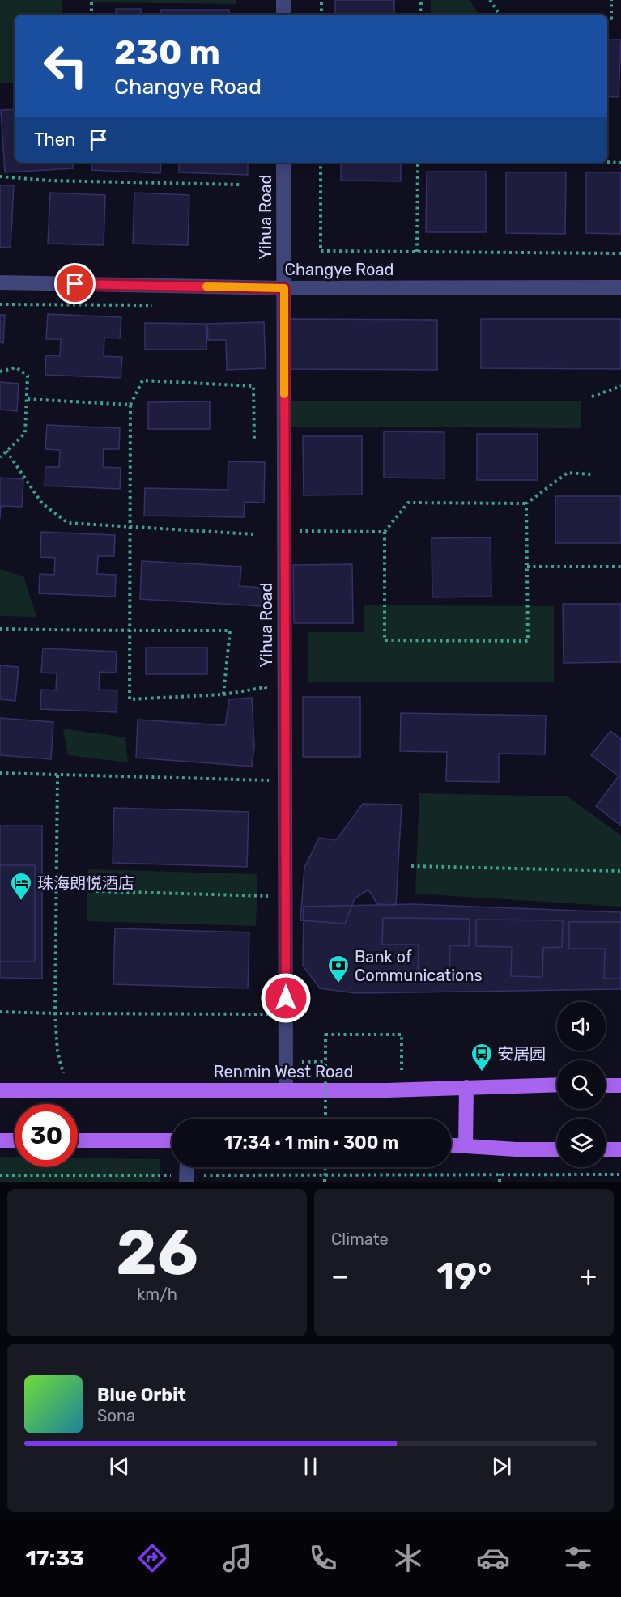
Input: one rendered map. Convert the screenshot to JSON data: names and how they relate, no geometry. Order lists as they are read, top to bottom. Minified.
{"streets":{"main road":["Renmin West Road"],"street":["Yihua Road","Changye Road"]},"crossings":[["Yihua Road","Changye Road"],["Yihua Road","Renmin West Road"]],"places":{"hotel":["珠海朗悦酒店"],"bank":["Bank of Communications"],"bus stop":["安居园"]},"page":{"turn":["230 m","Changye Road"],"then":"Then","limit":"30","trip":"17:34 · 1 min · 300 m","tile":[["26","km/h"],"Climate"],"heat":["−","19°","+"],"song":["Blue Orbit","Sona"],"tabs":"17:33"}}
